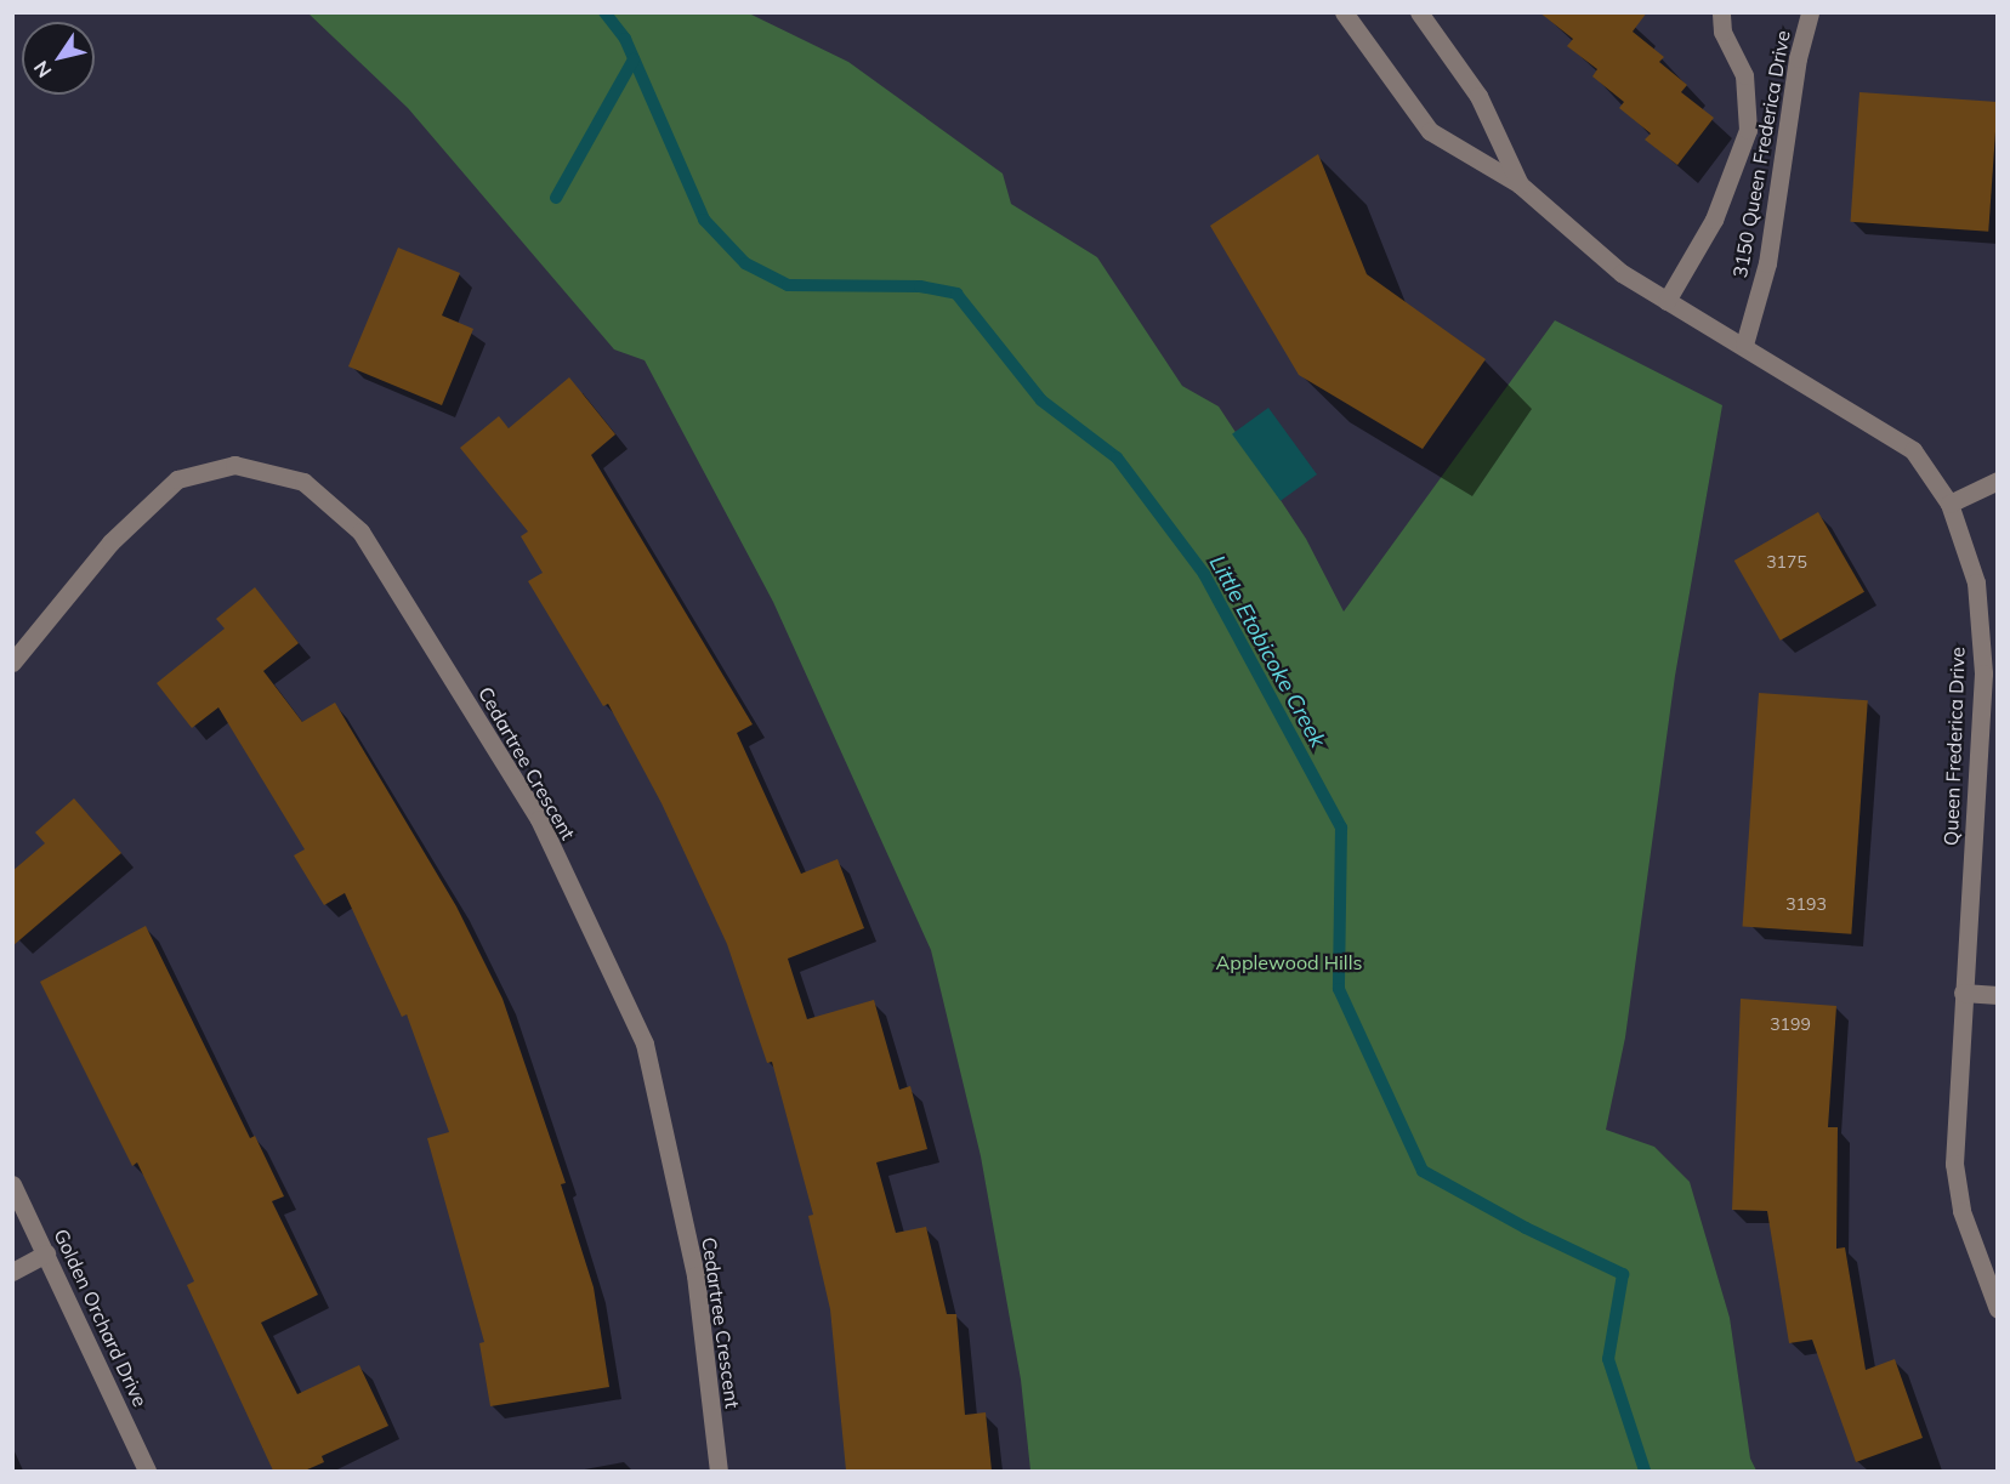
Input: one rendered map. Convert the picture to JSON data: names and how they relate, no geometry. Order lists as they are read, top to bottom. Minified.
{"streets":{"street":["3150 Queen Frederica Drive","Queen Frederica Drive","Cedartree Crescent","Golden Orchard Drive"]},"crossings":[["3150 Queen Frederica Drive","Queen Frederica Drive"]],"water":["Little Etobicoke Creek"],"parks":["Applewood Hills"],"house_numbers":["3175","3193","3199"],"north":"bottom left"}
